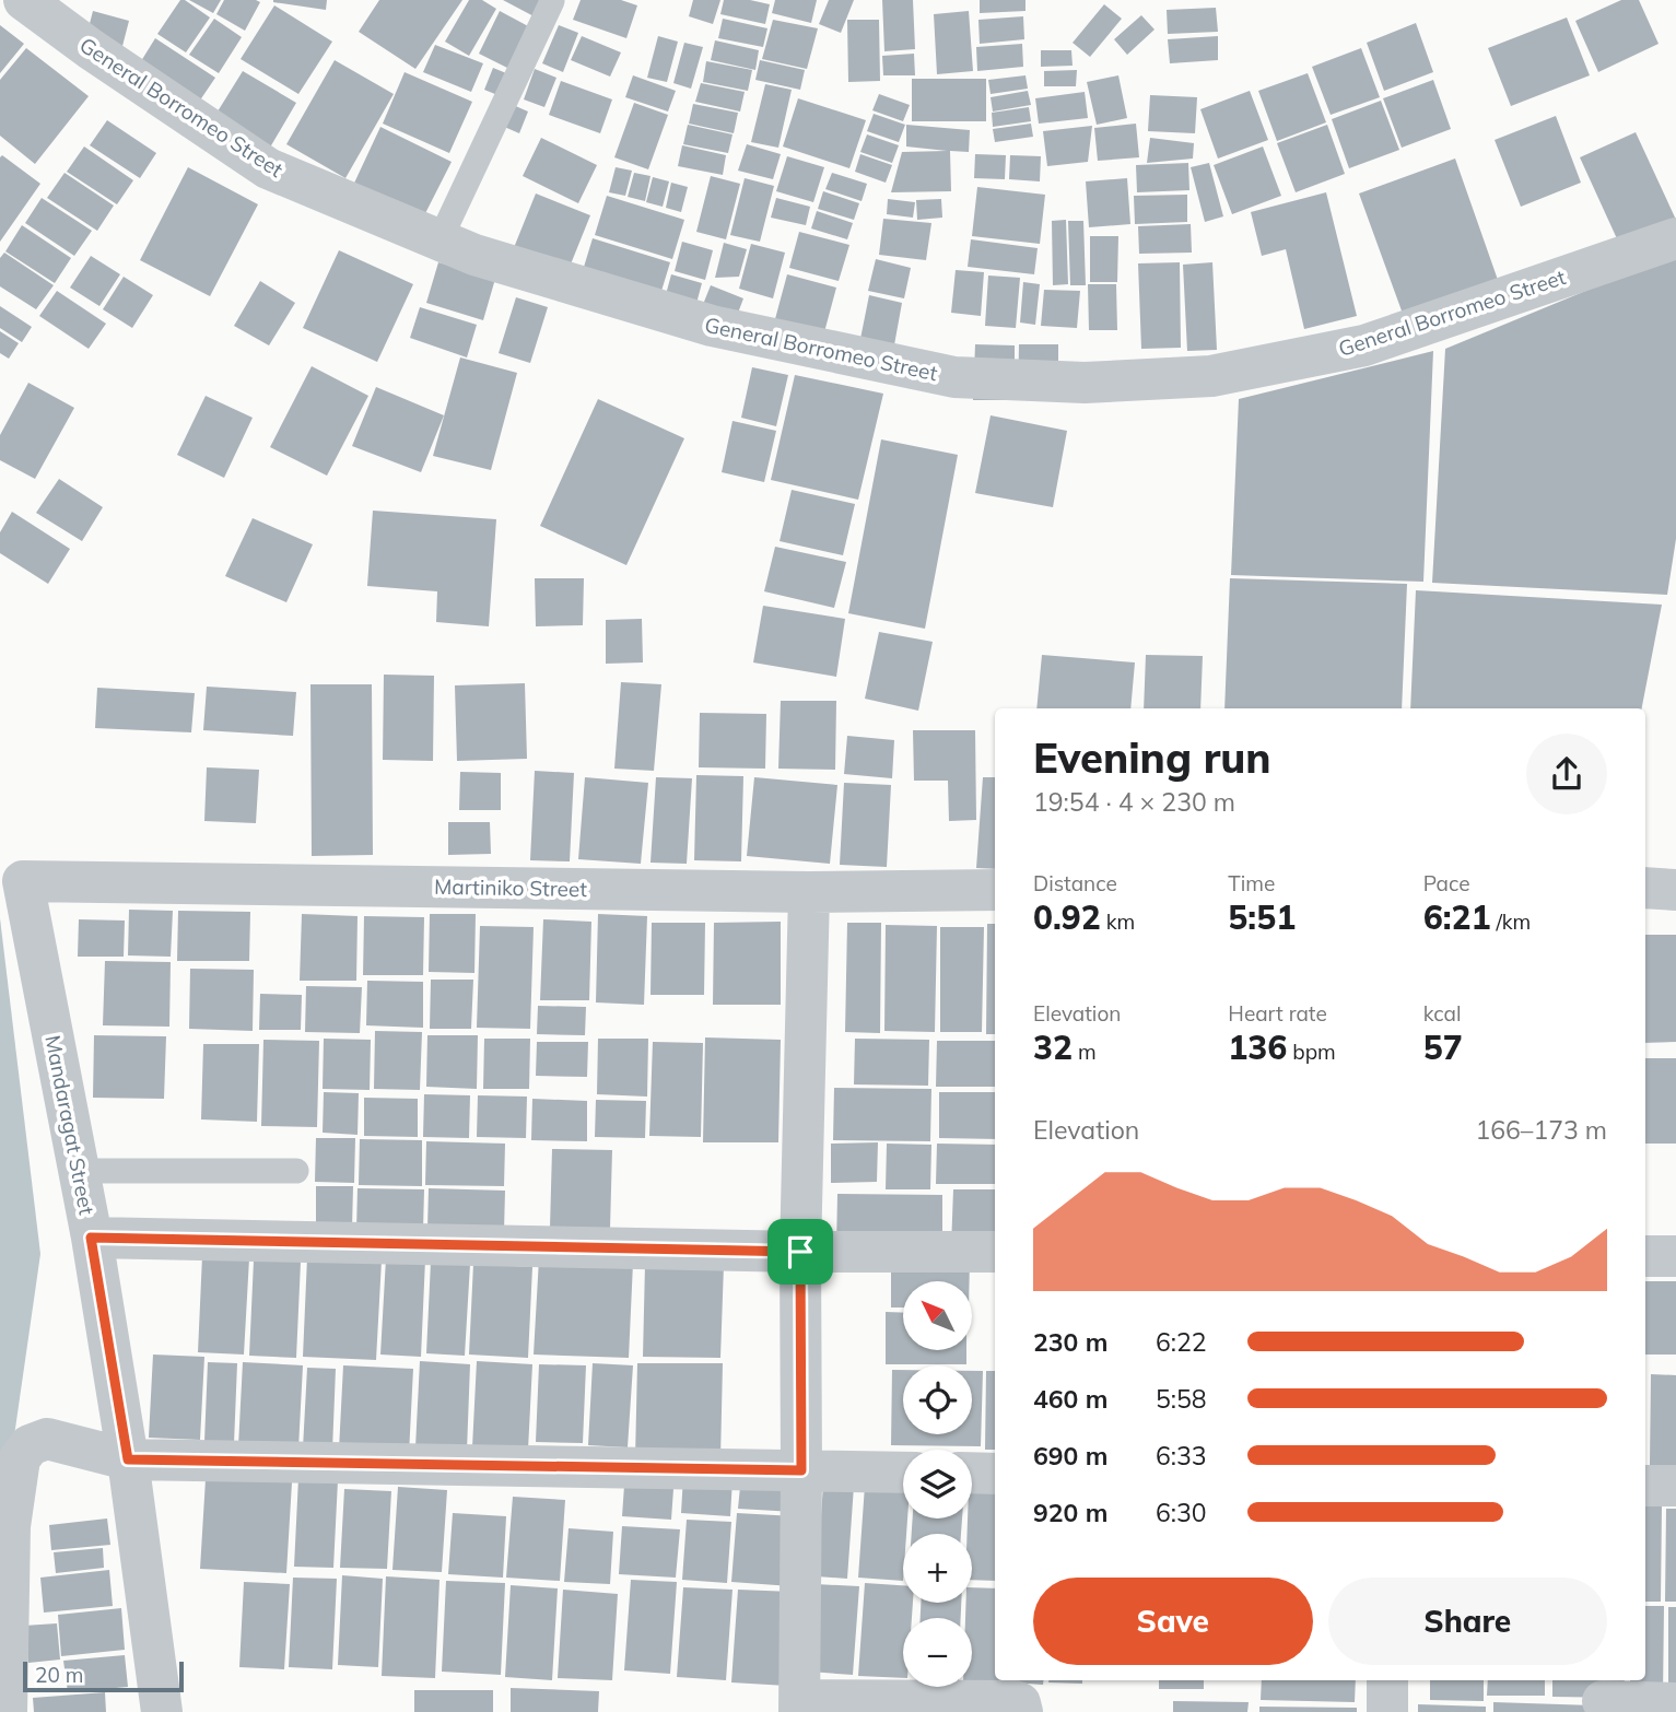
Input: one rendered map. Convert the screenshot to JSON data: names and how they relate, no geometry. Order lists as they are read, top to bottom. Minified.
{"streets":{"street":["General Borromeo Street","Martiniko Street","Mandaragat Street"]},"crossings":[["Martiniko Street","Mandaragat Street"]],"scale_bar":"20 m","north":"top left","page":{"heading":["Evening run","19:54 · 4 × 230 m"],"stats":[["Distance","0.92 km"],["Time","5:51"],["Pace","6:21 /km"],["Elevation","32 m"],["Heart rate","136 bpm"],["kcal","57"]],"chart":["Elevation","166–173 m"],"map_buttons":["+","−"],"list":[{"name":"230 m","note":"6:22"},{"name":"460 m","note":"5:58"},{"name":"690 m","note":"6:33"},{"name":"920 m","note":"6:30"}],"buttons":["Save","Share"],"scale":"20 m"}}
